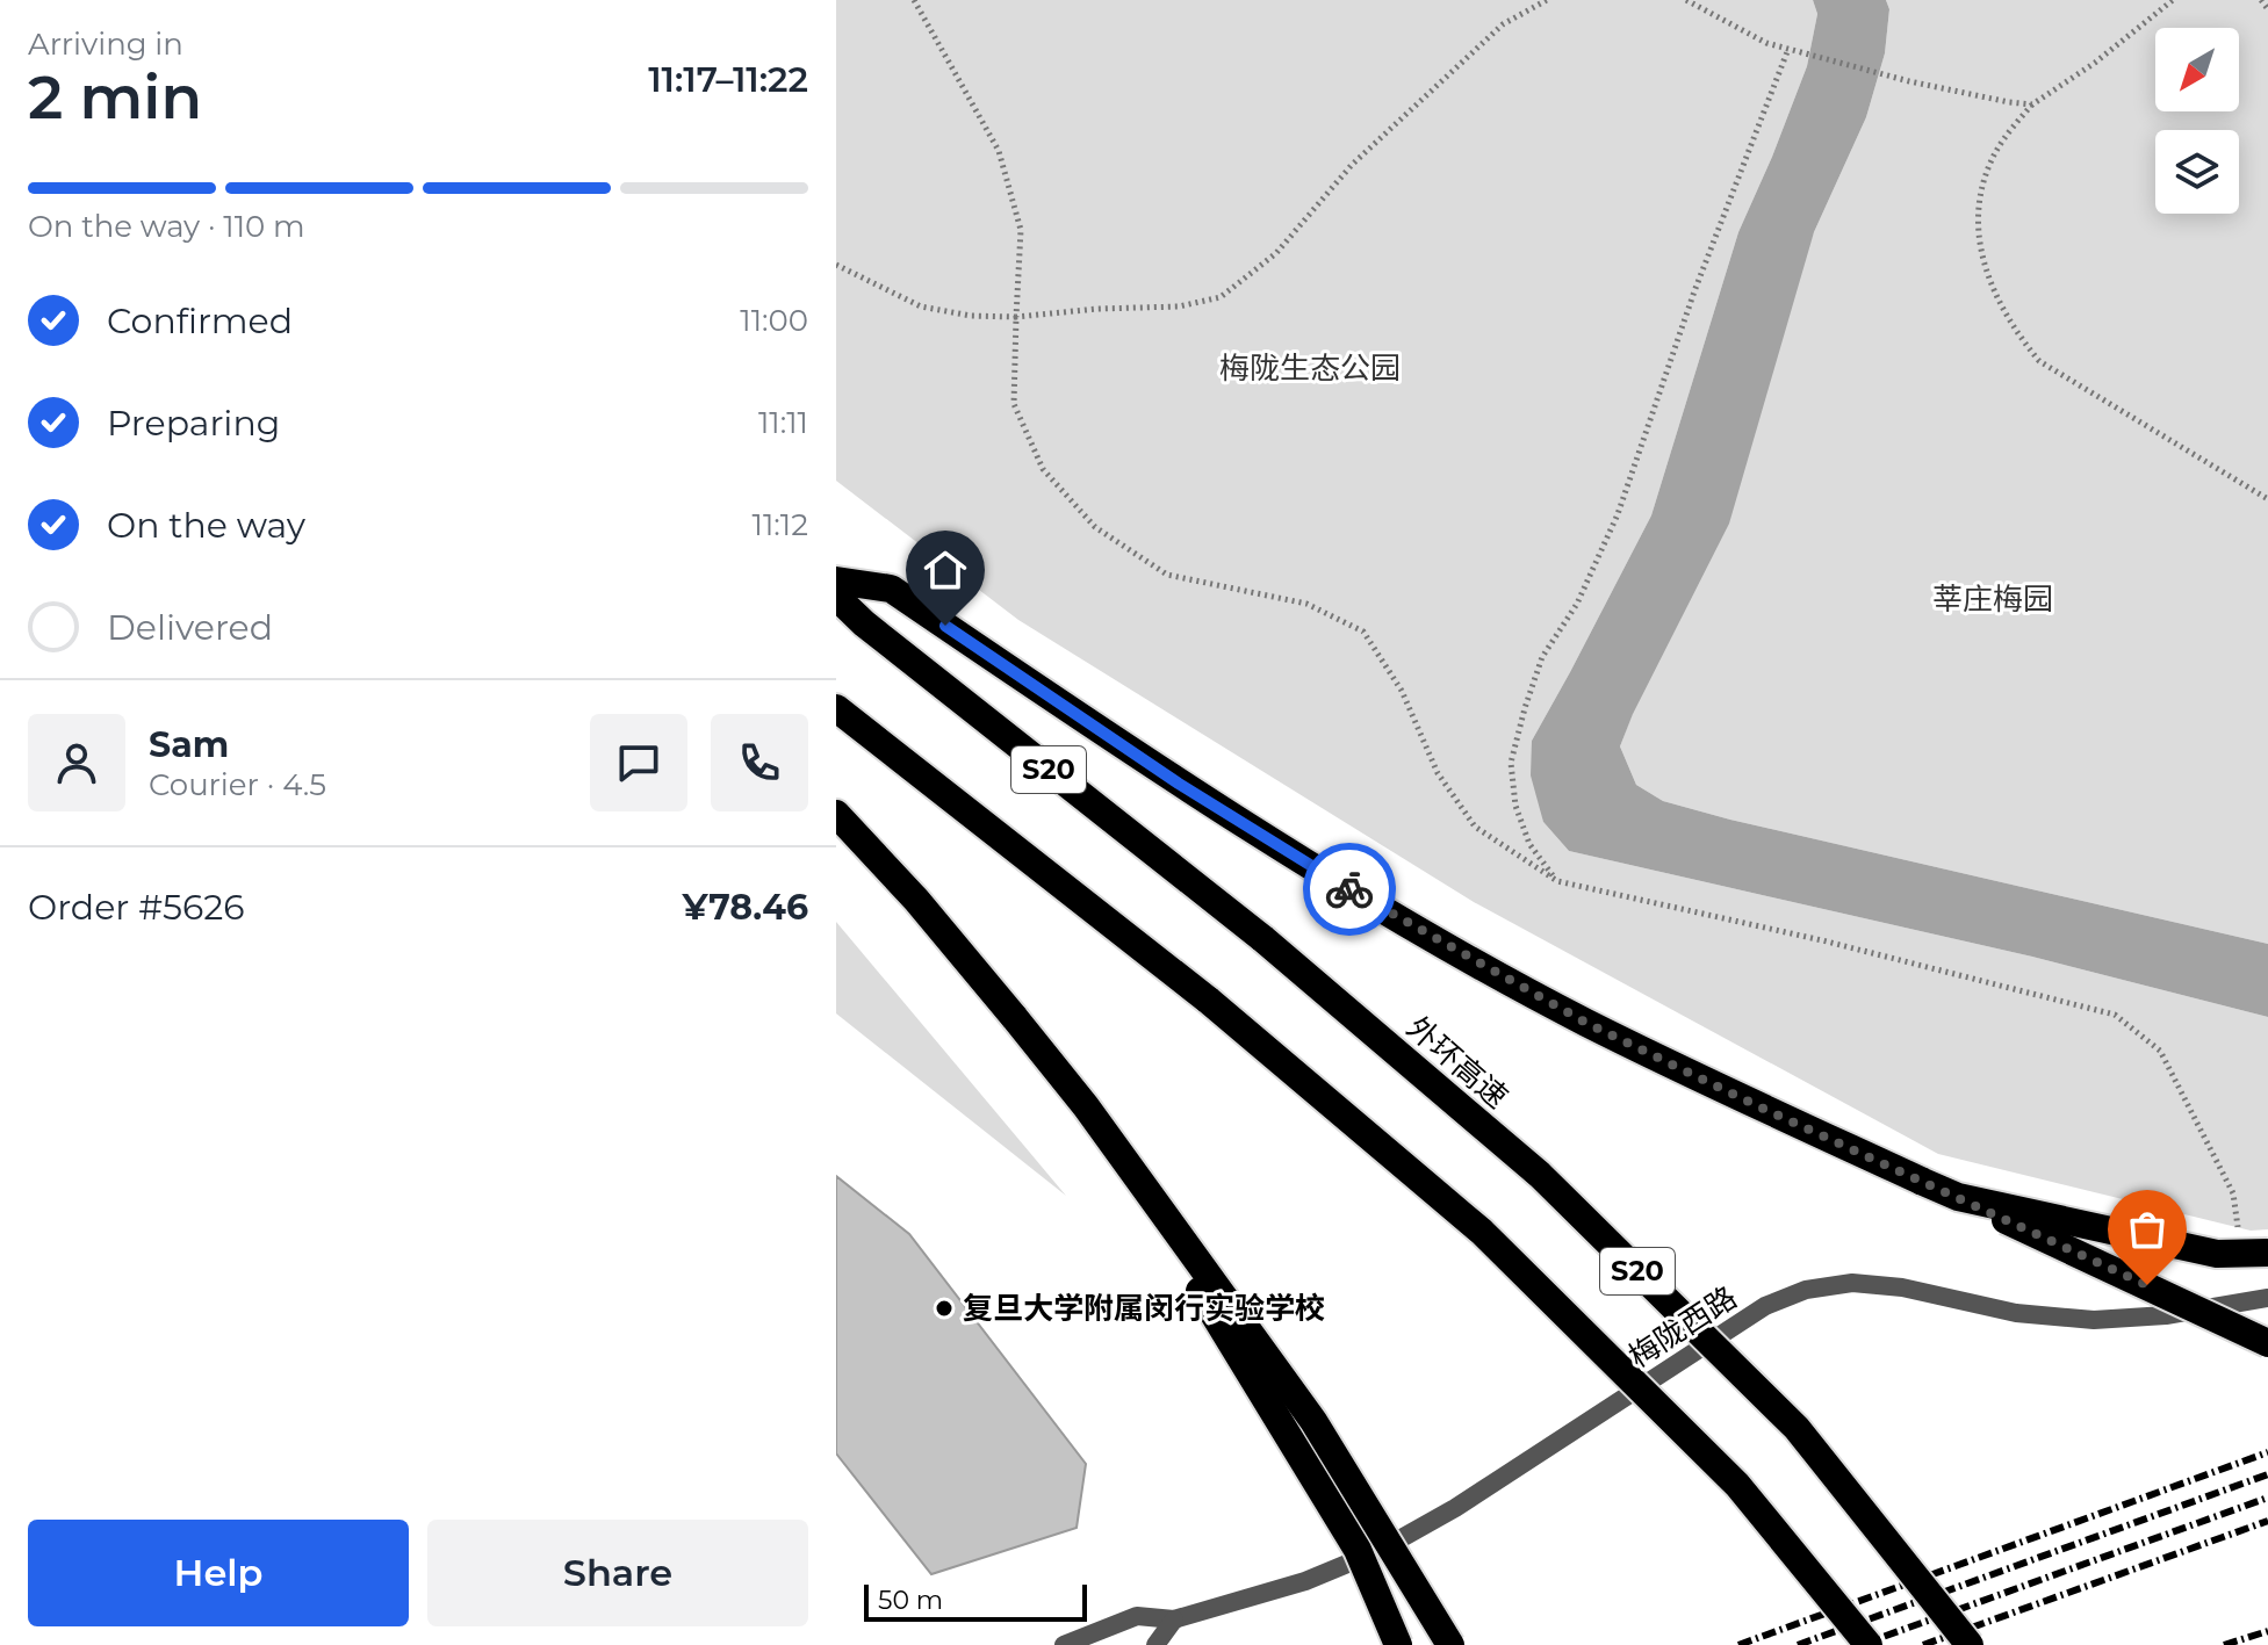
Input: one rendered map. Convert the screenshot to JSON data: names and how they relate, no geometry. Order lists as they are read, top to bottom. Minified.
{"streets":{"highway":["S20","外环高速"],"street":["梅陇西路"]},"parks":["梅陇生态公园","莘庄梅园"],"places":["复旦大学附属闵行实验学校"],"scale_bar":"50 m","north":"bottom left","page":{"heading":["2 min","Arriving in","11:17–11:22"],"panel":["Sam","Courier · 4.5","Order #5626","¥78.46"],"bar":"On the way · 110 m","list":[["Confirmed","11:00"],["Preparing","11:11"],["On the way","11:12"],"Delivered"],"buttons":["Help","Share"],"scale":"50 m"}}
